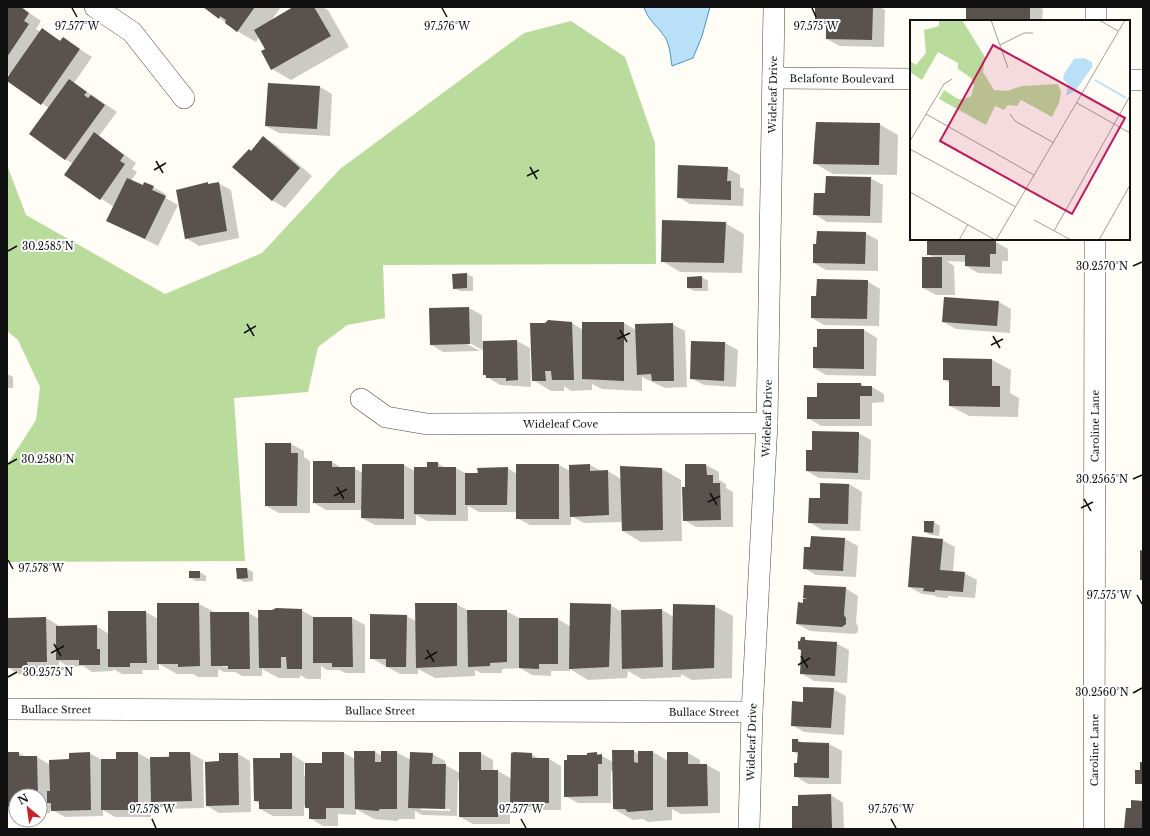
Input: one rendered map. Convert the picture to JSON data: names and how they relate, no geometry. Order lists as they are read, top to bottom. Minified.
{"streets":{"street":["Belafonte Boulevard","Wideleaf Drive","Wideleaf Cove","Caroline Lane","Bullace Street"]},"crossings":[["Belafonte Boulevard","Wideleaf Drive"],["Wideleaf Drive","Wideleaf Cove"],["Wideleaf Drive","Bullace Street"]],"north":"top left","coordinates":["97.577°W","97.576°W","97.575°W","30.2585°N","30.2570°N","30.2580°N","30.2565°N","97.578°W","30.2575°N","30.2560°N"]}
